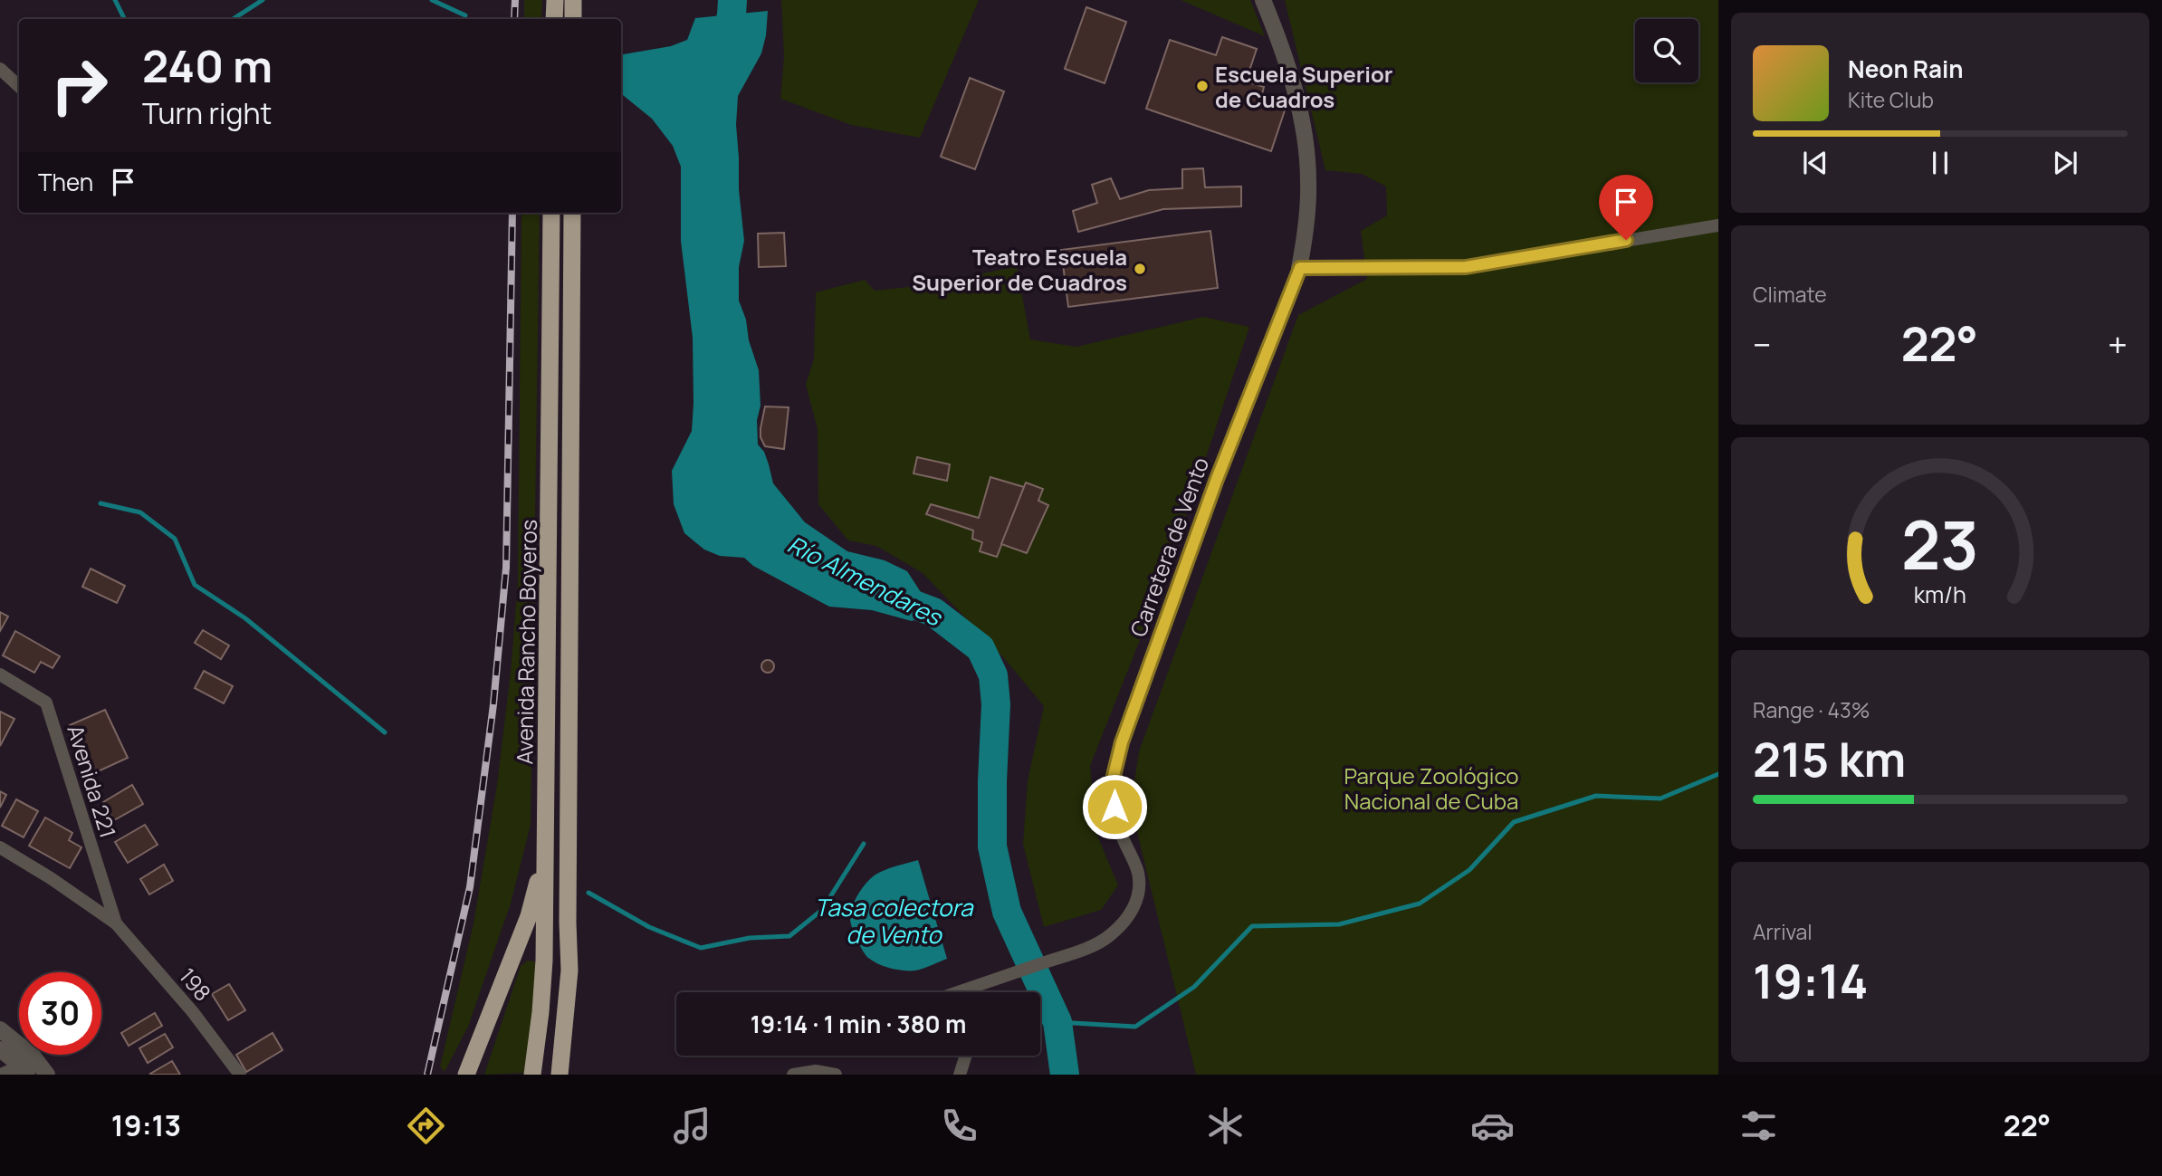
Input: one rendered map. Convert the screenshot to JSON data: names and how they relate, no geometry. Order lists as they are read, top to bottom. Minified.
{"streets":{"highway":["Avenida Rancho Boyeros"],"street":["Carretera de Vento","Avenida 221","198"]},"crossings":[["Avenida 221","198"]],"water":["Río Almendares","Tasa colectora de Vento"],"parks":["Parque Zoológico Nacional de Cuba"],"places":["Escuela Superior de Cuadros","Teatro Escuela Superior de Cuadros"],"page":{"turn":["240 m","Turn right"],"song":["Neon Rain","Kite Club"],"then":"Then","tile":["Climate",["Range · 43%","215 km"],["Arrival","19:14"]],"heat":["−","22°","+"],"limit":"30","trip":"19:14 · 1 min · 380 m","tabs":["19:13","22°"],"gauge":["23","km/h"]}}
